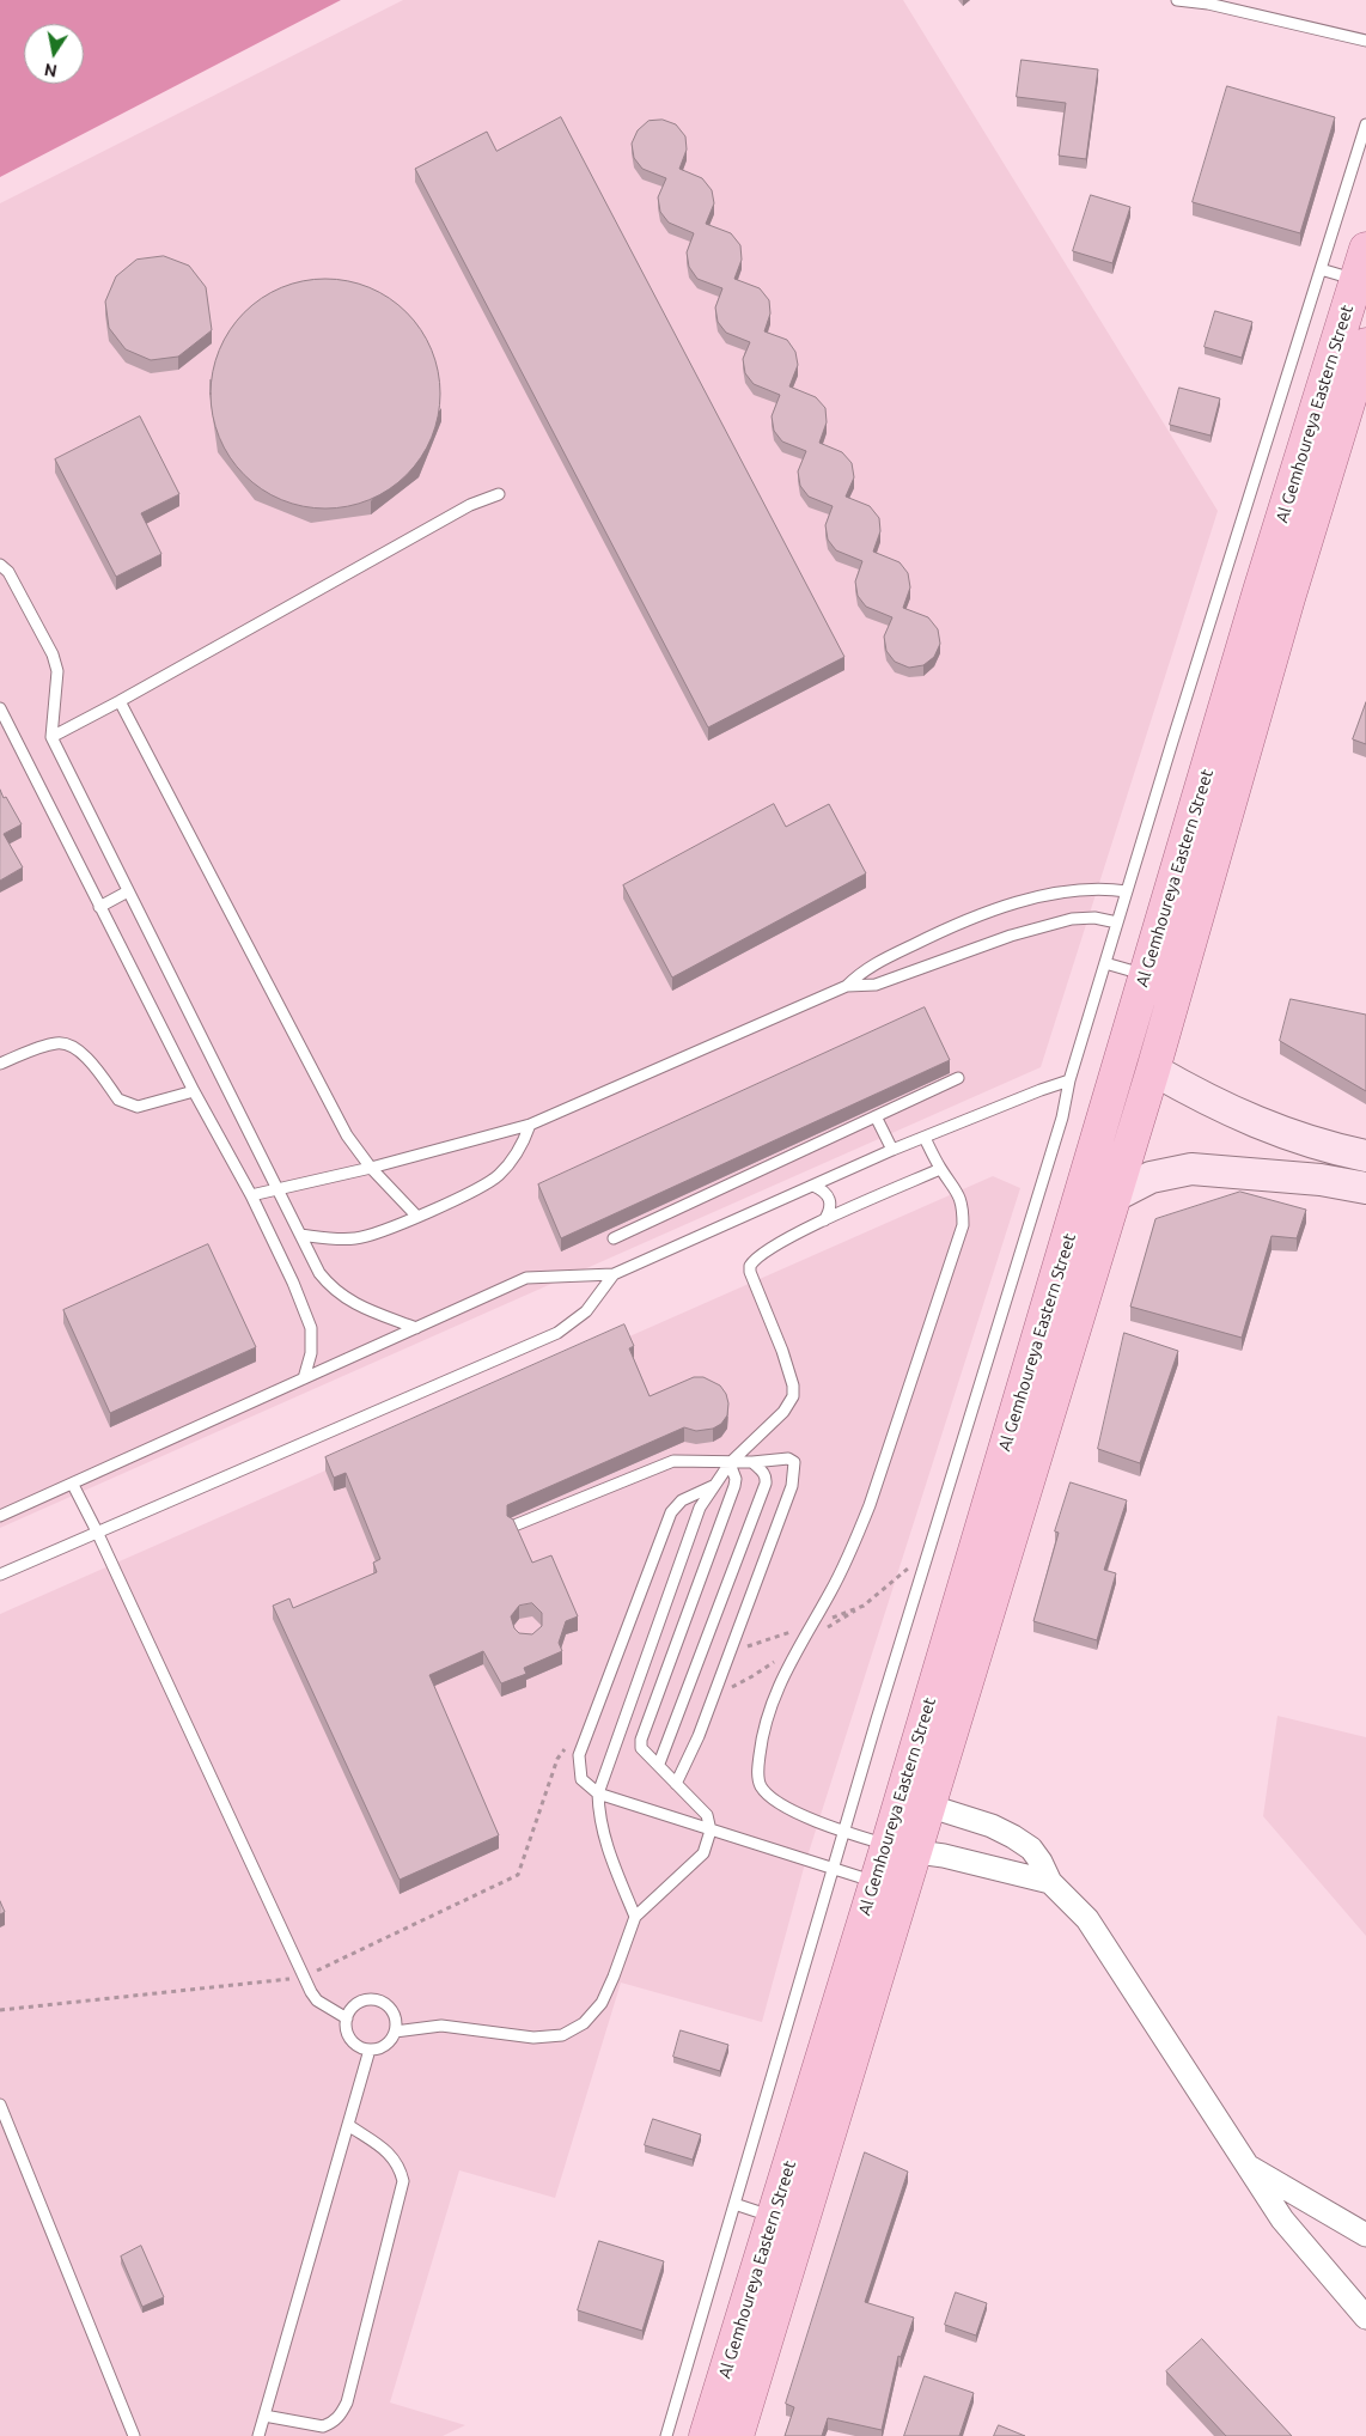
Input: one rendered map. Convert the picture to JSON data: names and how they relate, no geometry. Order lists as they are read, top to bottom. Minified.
{"streets":{"main road":["Al Gemhoureya Eastern Street"]},"north":"bottom"}
